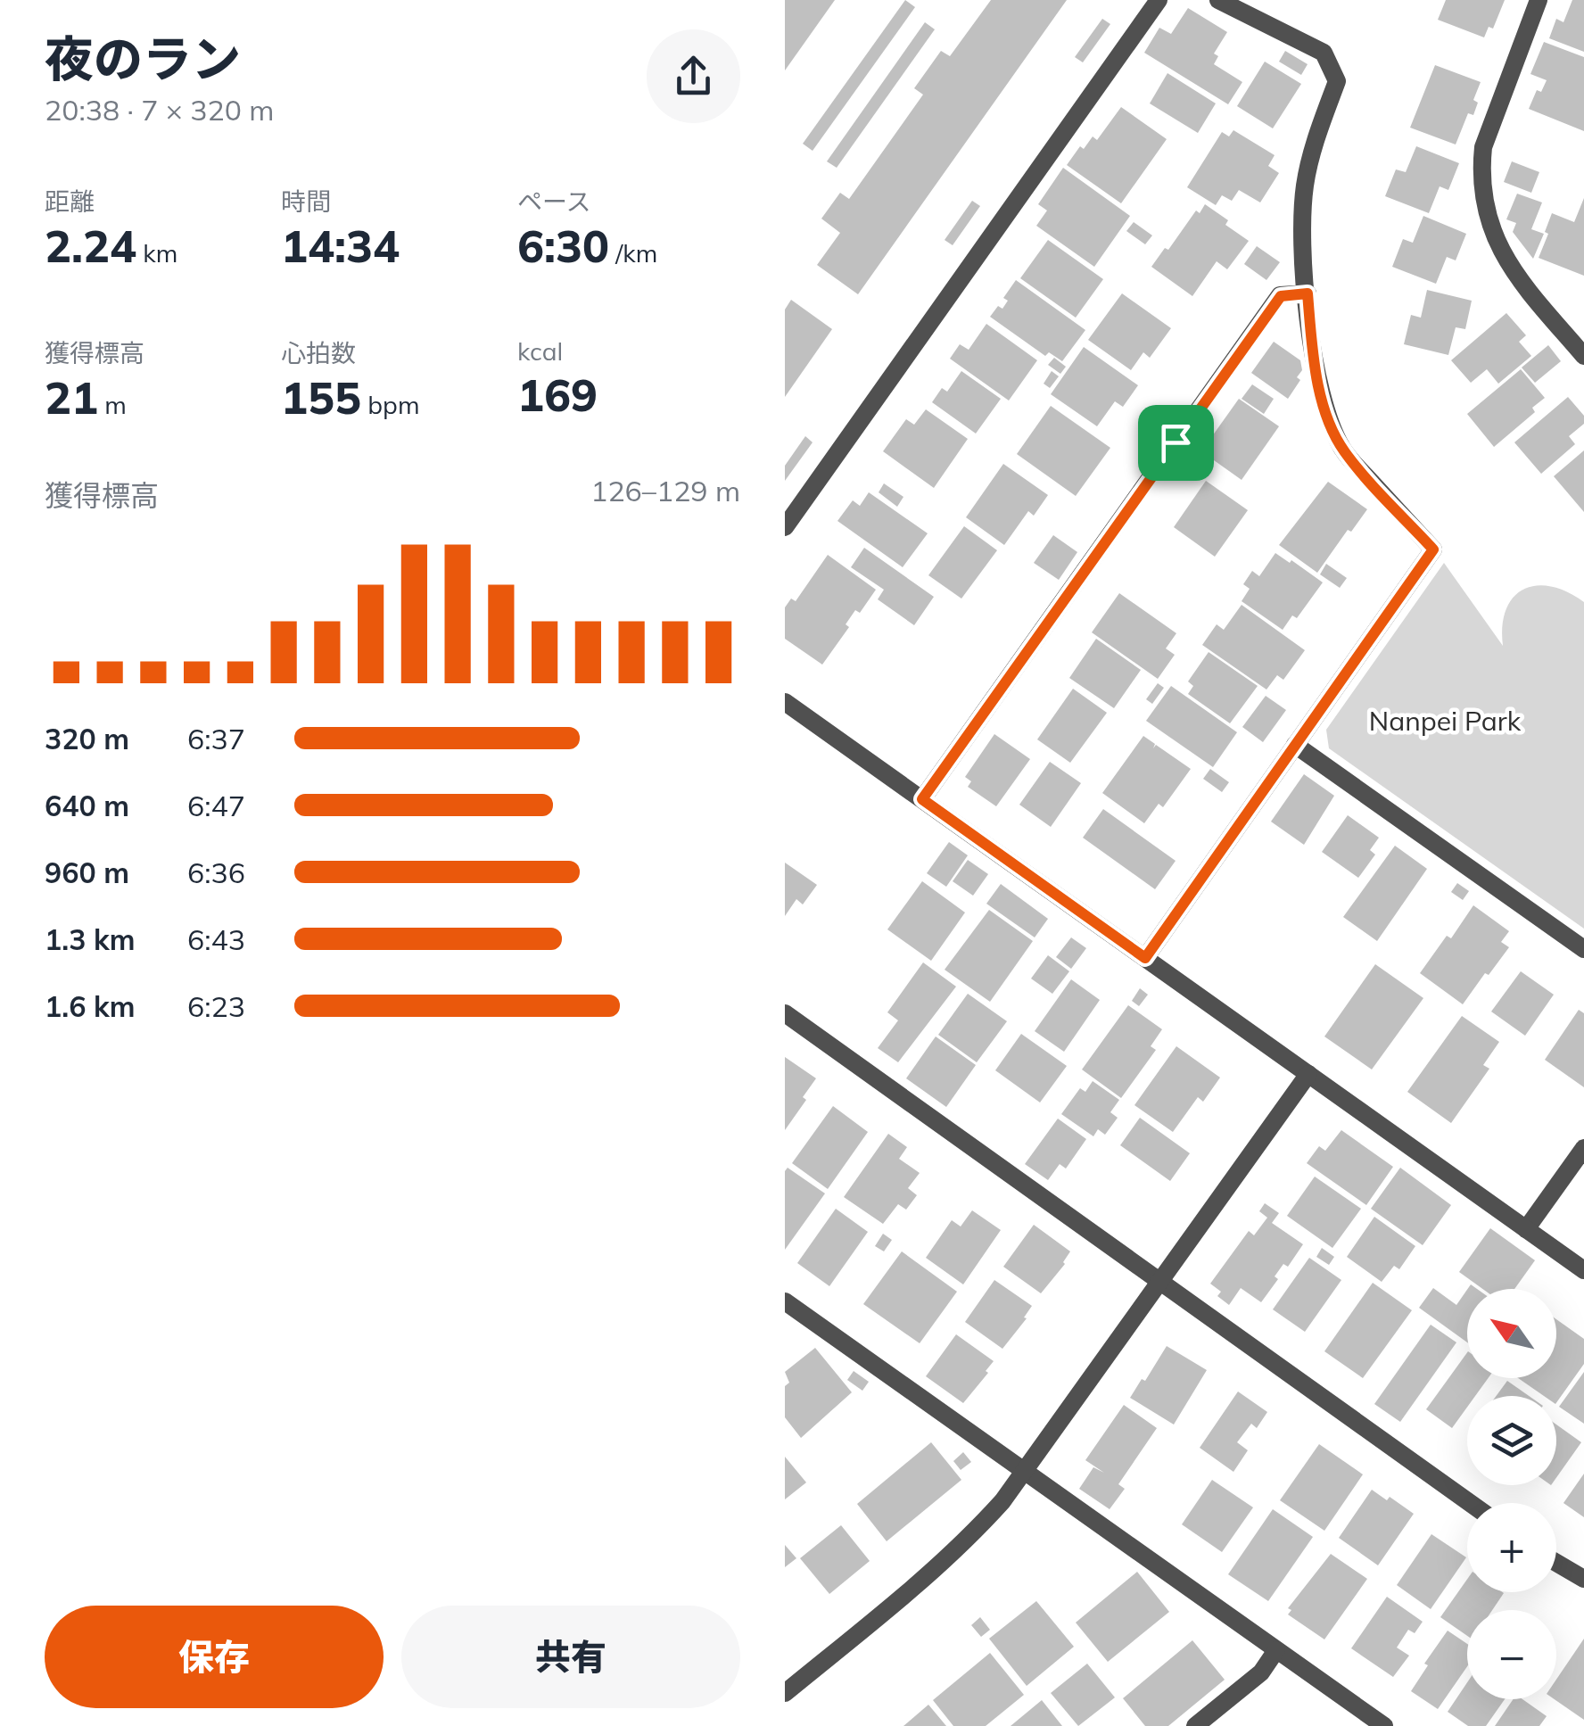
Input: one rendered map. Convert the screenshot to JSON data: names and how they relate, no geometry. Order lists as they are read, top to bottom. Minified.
{"parks":["Nanpei Park"],"north":"top left","page":{"heading":["夜のラン","20:38 · 7 × 320 m"],"stats":[["距離","2.24 km"],["時間","14:34"],["ペース","6:30 /km"],["獲得標高","21 m"],["心拍数","155 bpm"],["kcal","169"]],"chart":["獲得標高","126–129 m"],"list":[{"name":"320 m","note":"6:37"},{"name":"640 m","note":"6:47"},{"name":"960 m","note":"6:36"},{"name":"1.3 km","note":"6:43"},{"name":"1.6 km","note":"6:23"}],"map_buttons":["+","−"],"buttons":["保存","共有"]}}
